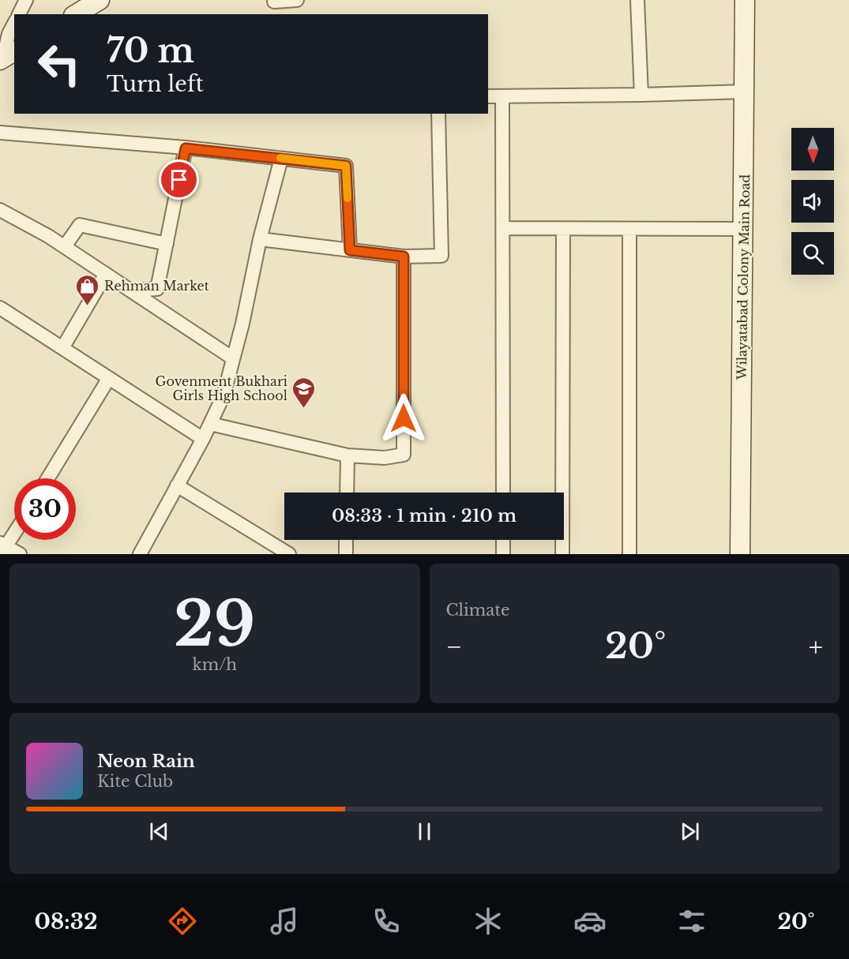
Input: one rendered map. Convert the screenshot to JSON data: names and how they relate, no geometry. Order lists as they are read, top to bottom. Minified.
{"streets":{"street":["Wilayatabad Colony Main Road"]},"places":{"shop":["Rehman Market"],"school or university":["Govenment Bukhari Girls High School"]},"north":"bottom","page":{"turn":["70 m","Turn left"],"limit":"30","trip":"08:33 · 1 min · 210 m","tile":[["29","km/h"],"Climate"],"heat":["−","20°","+"],"song":["Neon Rain","Kite Club"],"tabs":["08:32","20°"]}}
